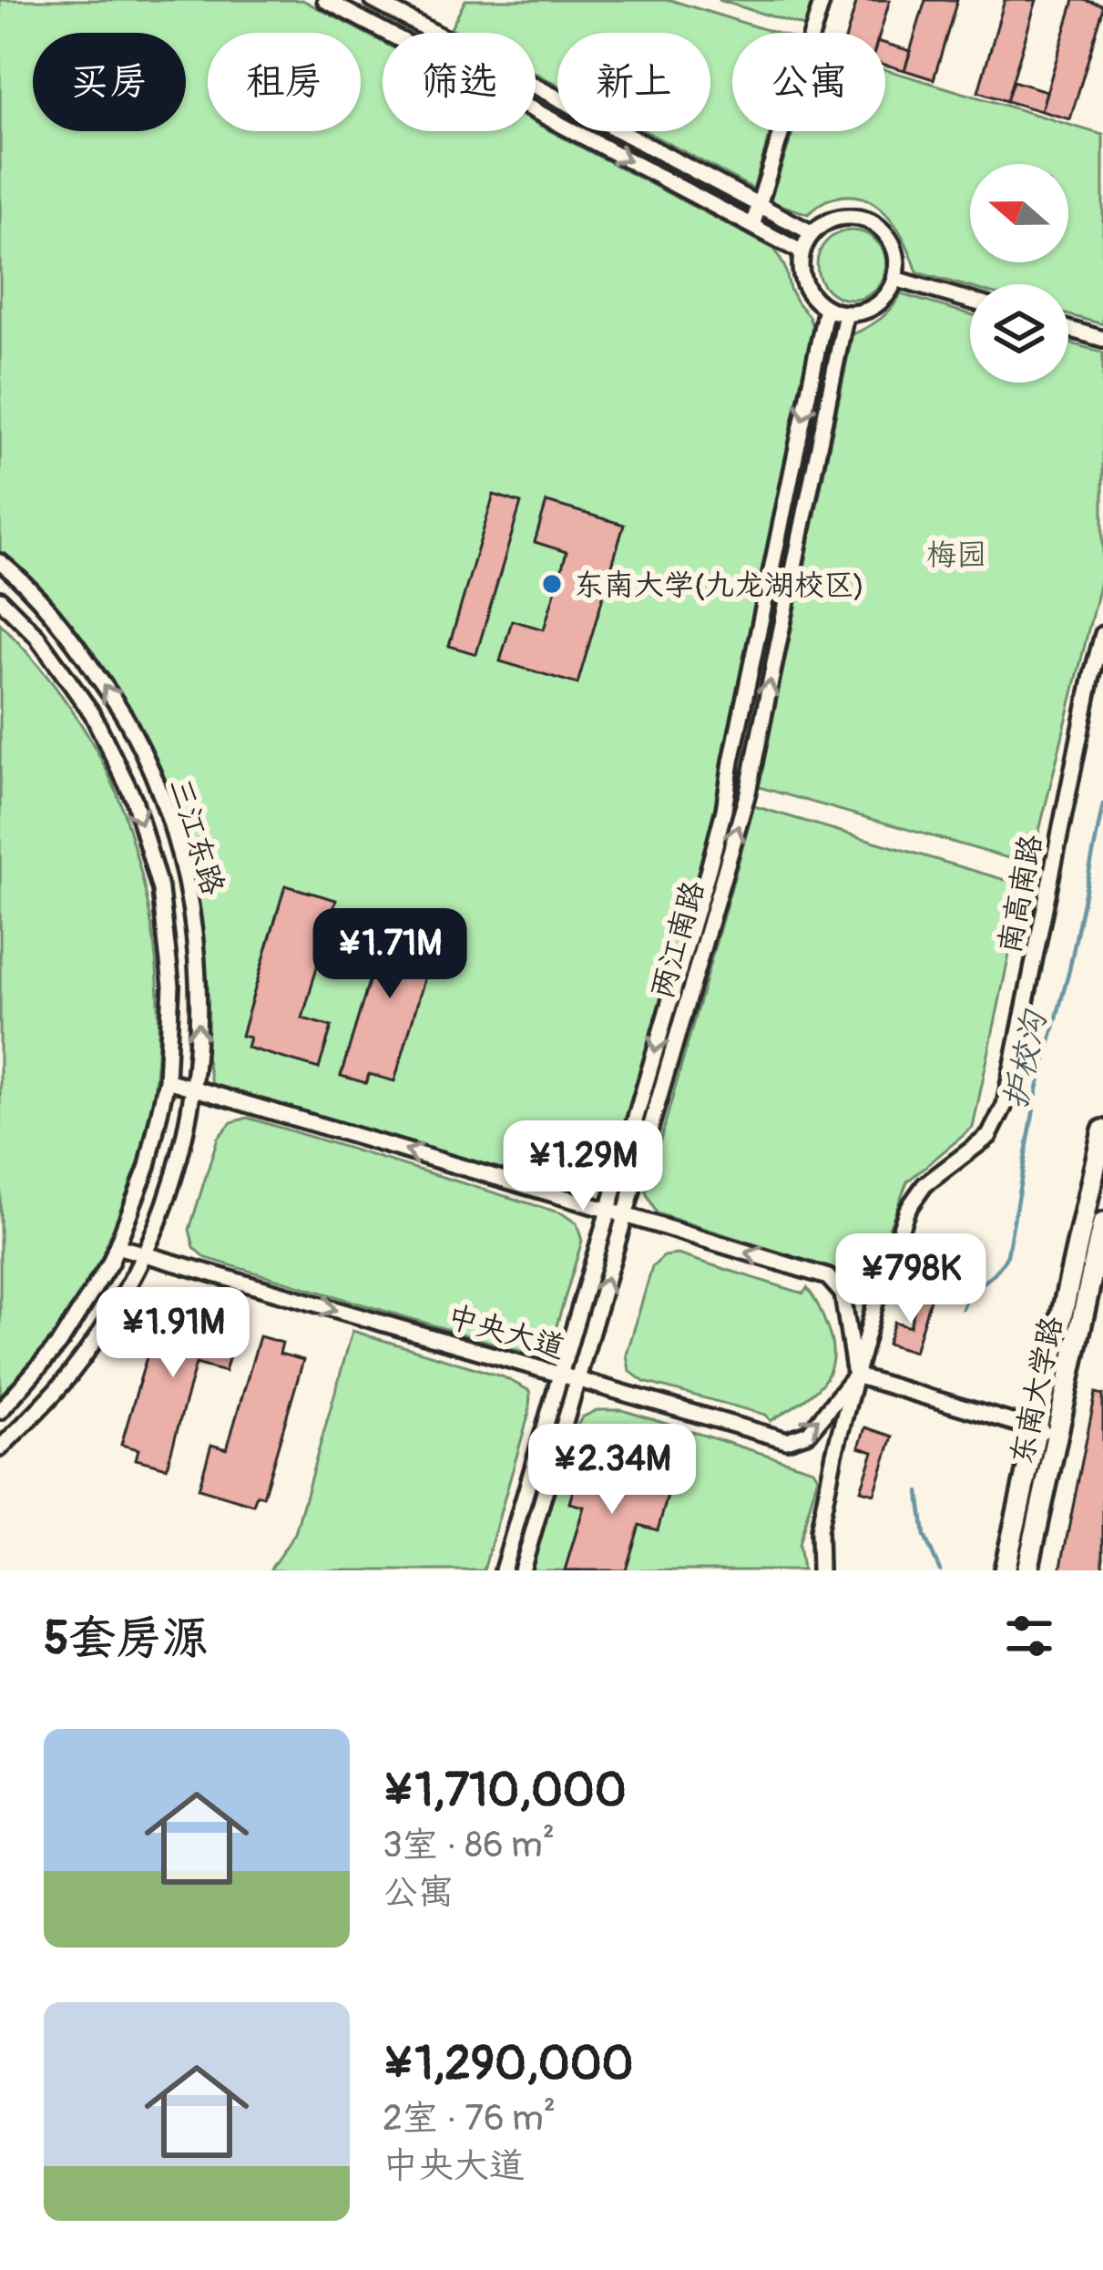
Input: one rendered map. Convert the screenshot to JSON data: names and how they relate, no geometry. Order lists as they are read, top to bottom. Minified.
{"streets":{"main road":["东南大学路"],"street":["三江东路","南高南路","两江南路","中央大道"]},"crossings":[["三江东路","中央大道"],["南高南路","中央大道"],["两江南路","中央大道"]],"one_way":["中央大道"],"water":["护校沟"],"parks":["梅园"],"places":["东南大学(九龙湖校区)"],"north":"left","page":{"chip":["买房","租房","筛选","新上","公寓"],"price":["¥1.71M","¥1.29M","¥798K","¥1.91M","¥2.34M"],"heading":"5套房源","list":[{"name":"¥1,710,000","note":"3室 · 86 m² · 公寓"},{"name":"¥1,290,000","note":"2室 · 76 m² · 中央大道"}]}}
